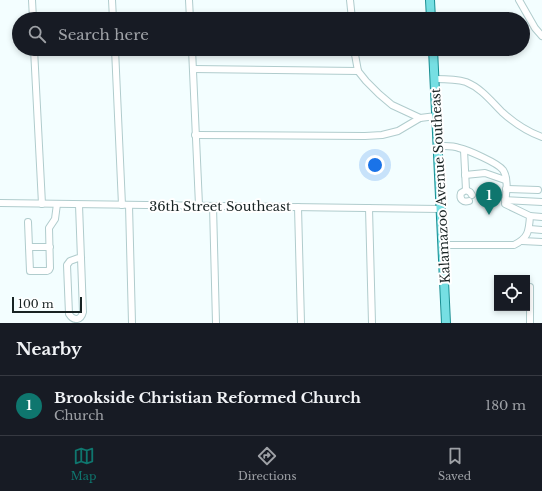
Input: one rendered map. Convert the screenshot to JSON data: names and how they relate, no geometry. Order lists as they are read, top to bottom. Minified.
{"streets":{"main road":["Kalamazoo Avenue Southeast"],"street":["36th Street Southeast"]},"crossings":[["Kalamazoo Avenue Southeast","36th Street Southeast"]],"scale_bar":"100 m","page":{"search":"Search here","pins":"1","scale":"100 m","heading":"Nearby","list":[{"mark":"1","name":"Brookside Christian Reformed Church","note":"Church","value":"180 m"}],"nav":["Map","Directions","Saved"]}}
